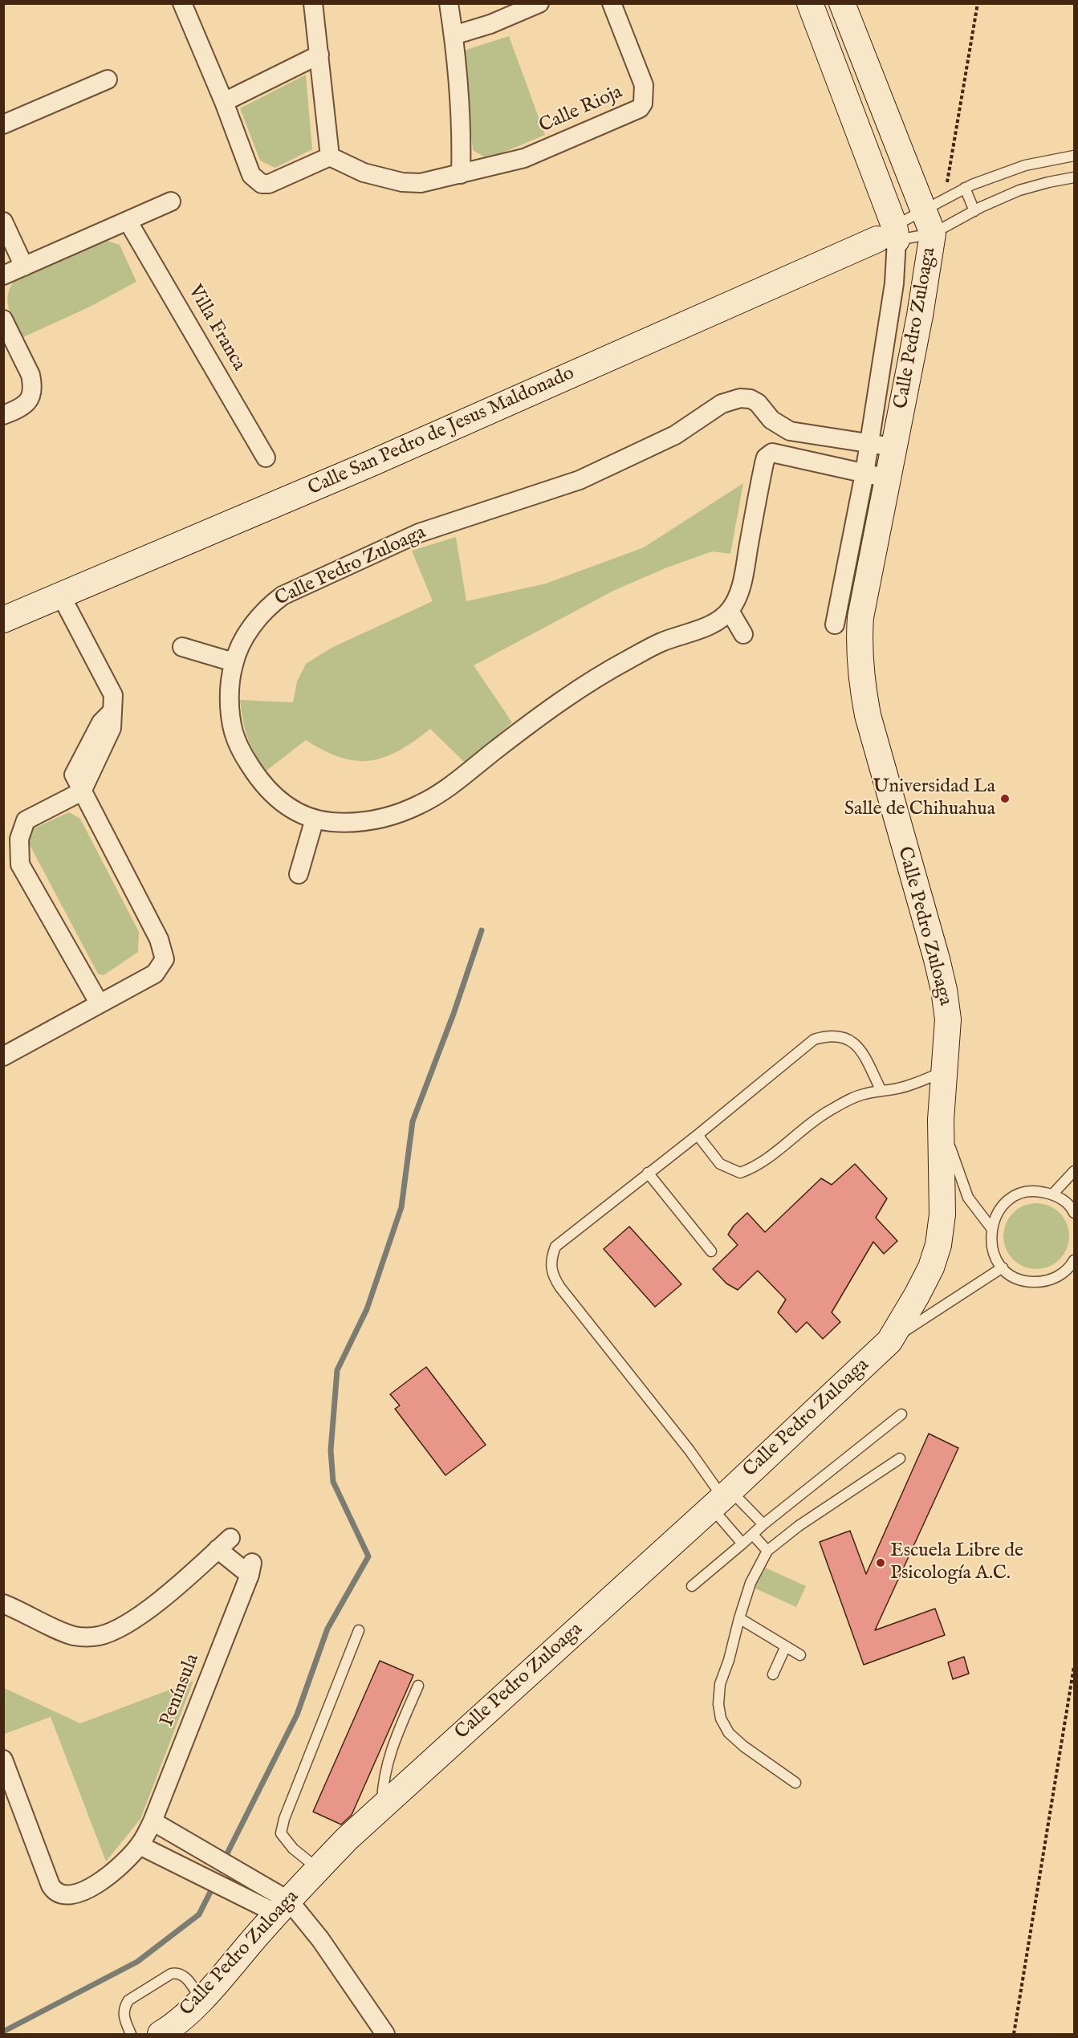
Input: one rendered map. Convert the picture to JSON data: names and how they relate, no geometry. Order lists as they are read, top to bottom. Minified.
{"streets":{"street":["Calle Rioja","Villa Franca","Calle Pedro Zuloaga","Calle San Pedro de Jesus Maldonado","Península"]},"crossings":[["Calle Pedro Zuloaga","Calle San Pedro de Jesus Maldonado"]],"places":["Universidad La Salle de Chihuahua","Escuela Libre de Psicología A.C."]}
